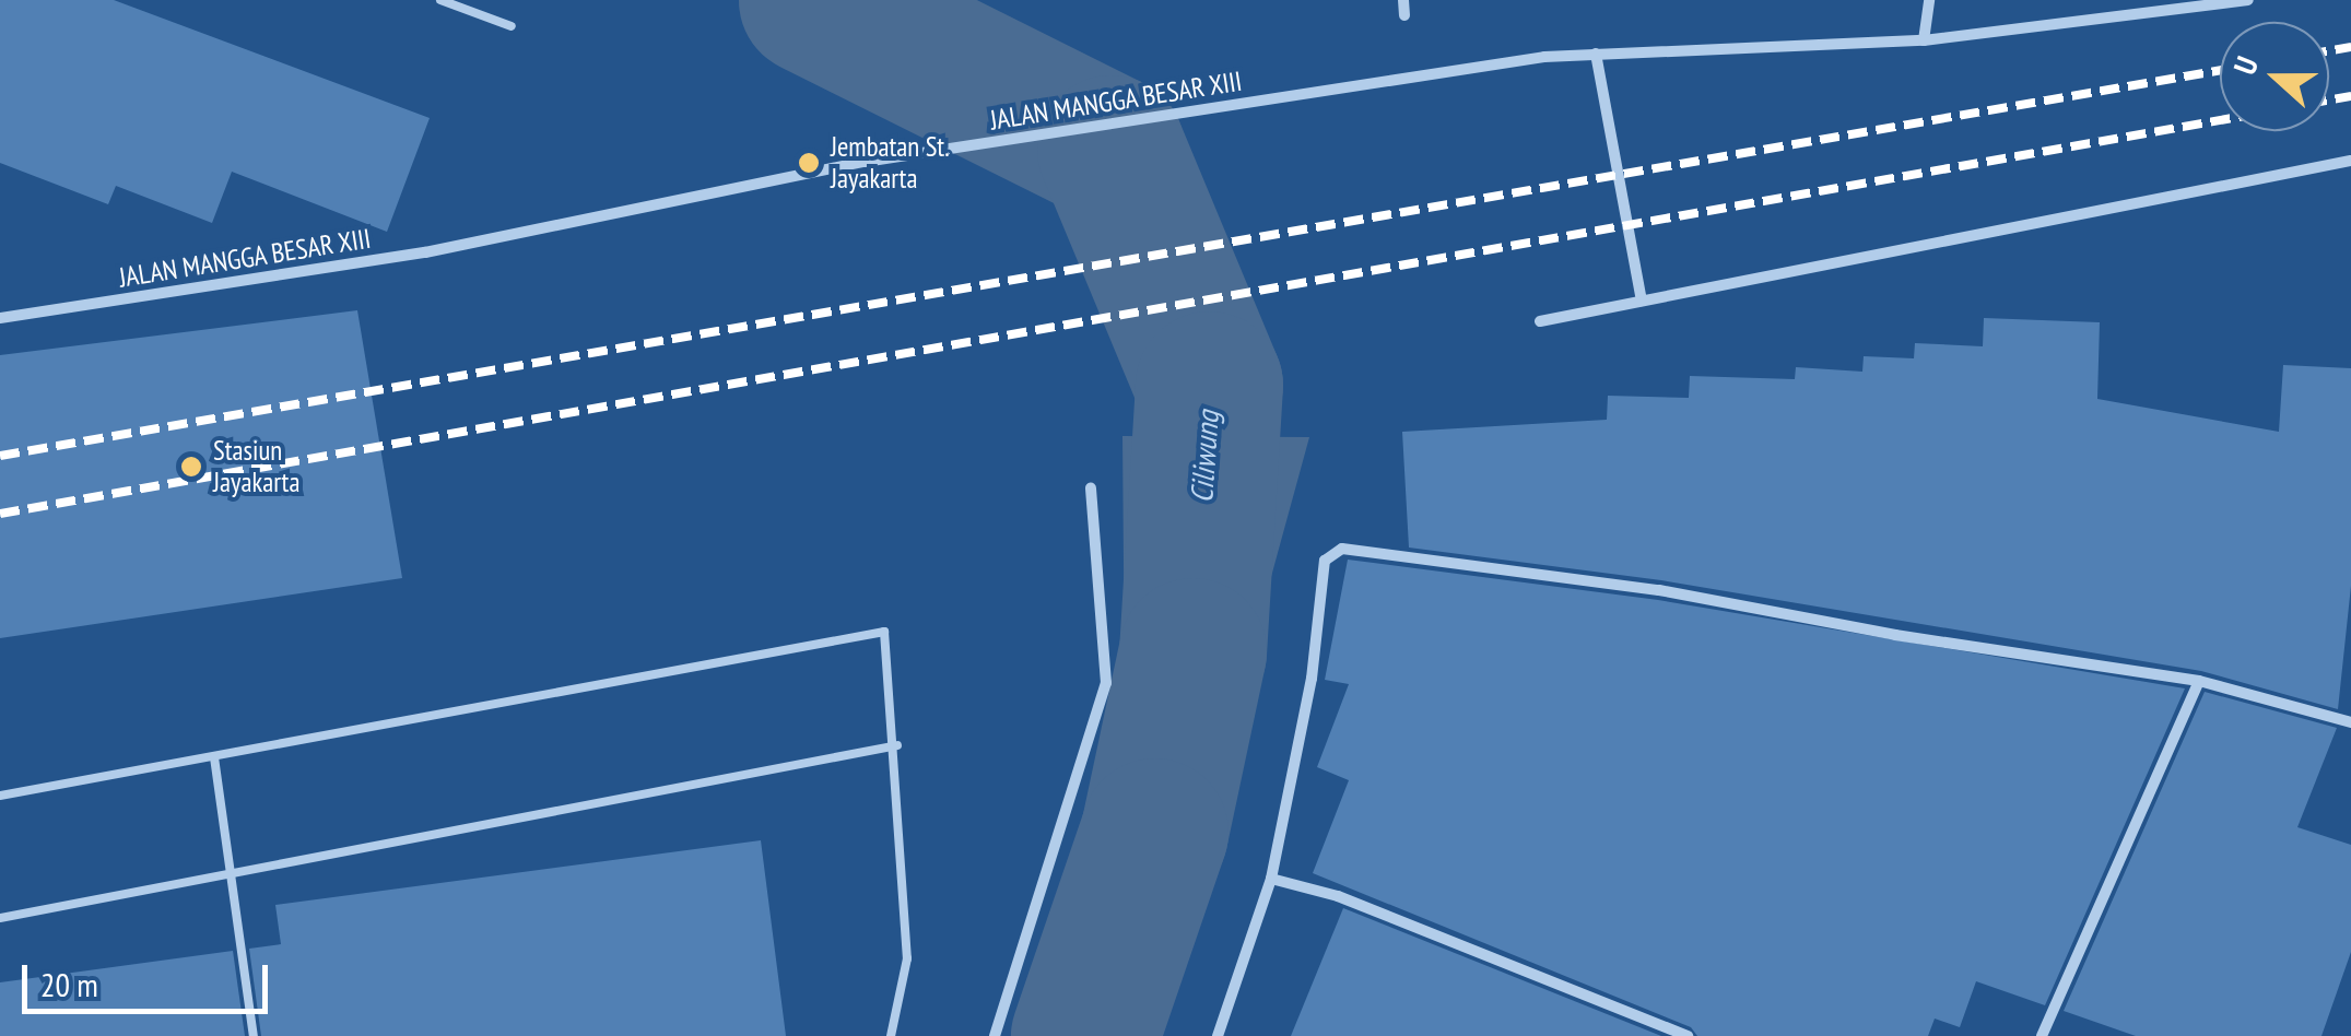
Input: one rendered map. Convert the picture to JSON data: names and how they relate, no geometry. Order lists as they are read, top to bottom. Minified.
{"streets":{"street":["JALAN MANGGA BESAR XIII"]},"water":["Ciliwung"],"places":["Jembatan St. Jayakarta","Stasiun Jayakarta"],"scale_bar":"20 m","north":"left"}
